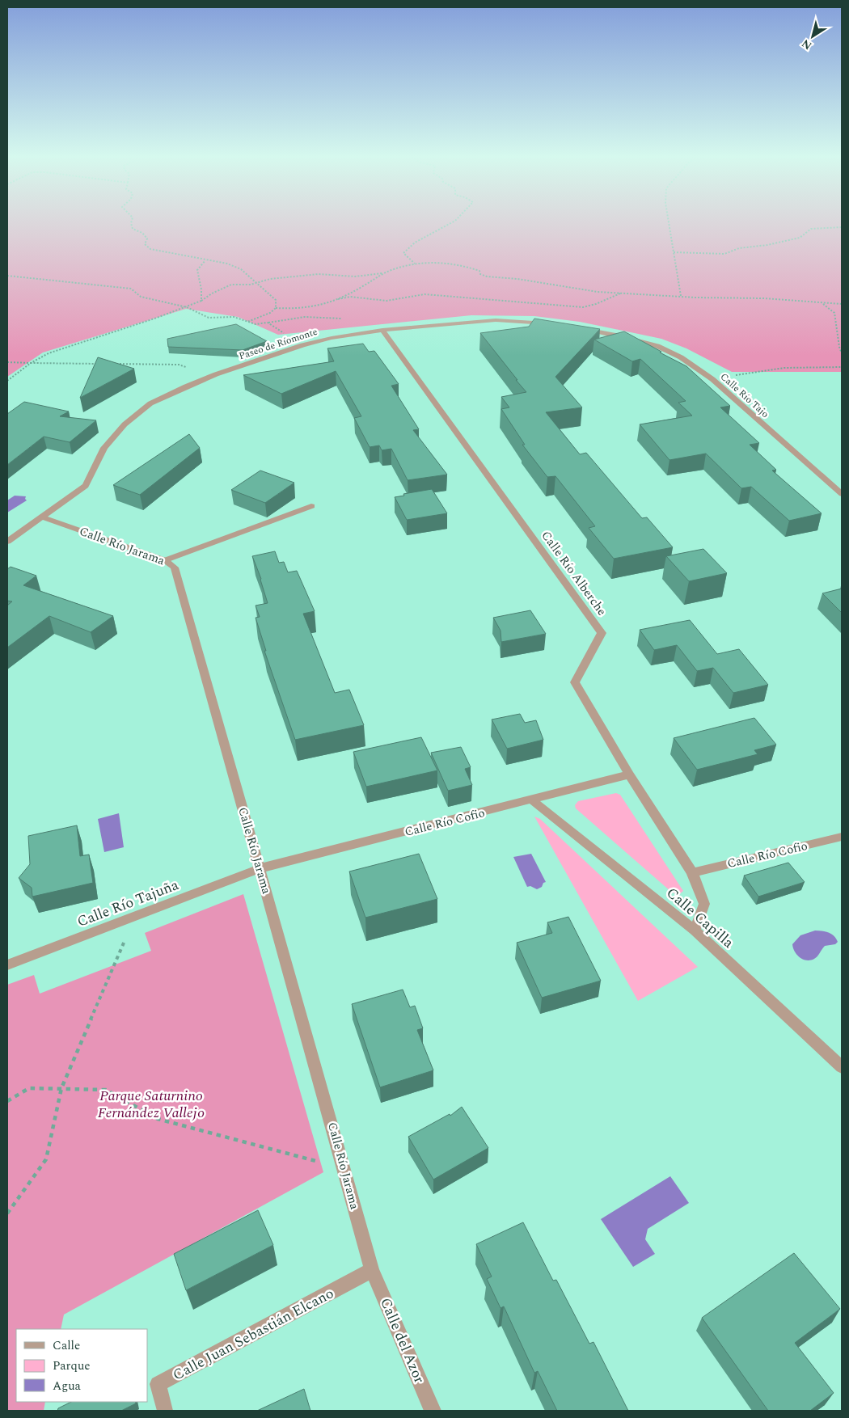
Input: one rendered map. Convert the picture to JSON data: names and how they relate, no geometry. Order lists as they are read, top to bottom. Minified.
{"streets":{"street":["Paseo de Ríomonte","Calle Río Tajo","Calle Río Jarama","Calle Río Alberche","Calle Río Cofio","Calle Río Tajuña","Calle Capilla","Calle Juan Sebastián Elcano","Calle del Azor"]},"crossings":[["Paseo de Ríomonte","Calle Río Jarama"],["Paseo de Ríomonte","Calle Río Alberche"],["Calle Río Jarama","Calle Río Cofio"],["Calle Río Jarama","Calle Río Tajuña"],["Calle Río Jarama","Calle Juan Sebastián Elcano"],["Calle Río Jarama","Calle del Azor"],["Calle Río Alberche","Calle Río Cofio"],["Calle Río Alberche","Calle Capilla"],["Calle Río Cofio","Calle Río Tajuña"],["Calle Río Cofio","Calle Capilla"],["Calle Juan Sebastián Elcano","Calle del Azor"]],"parks":["Parque Saturnino Fernández Vallejo"],"legend":["Calle","Parque","Agua"],"north":"bottom left"}
